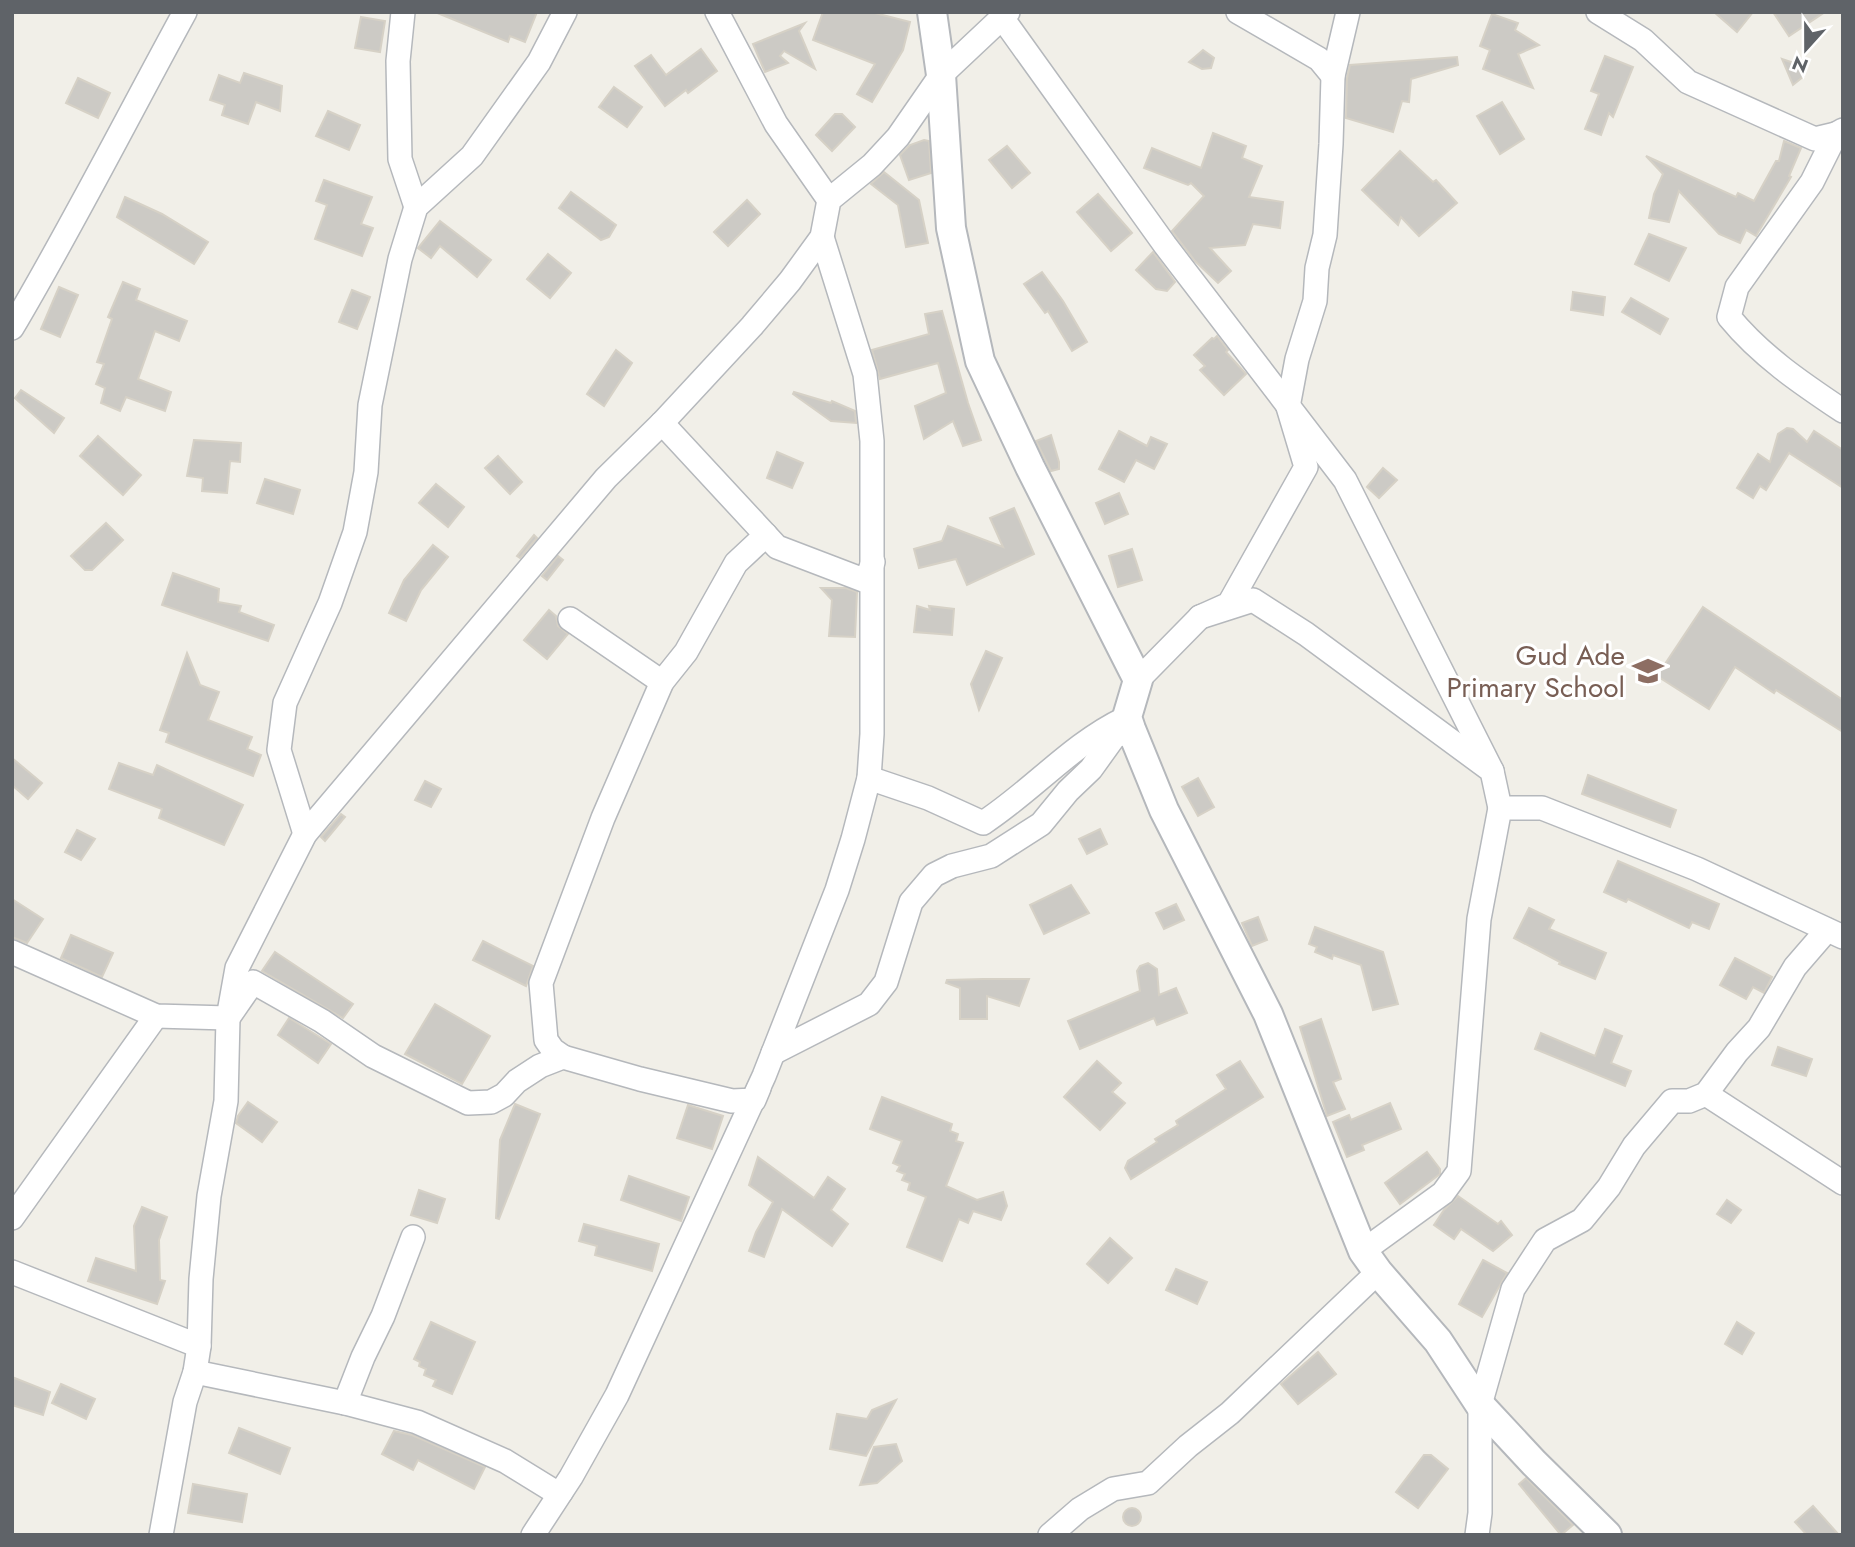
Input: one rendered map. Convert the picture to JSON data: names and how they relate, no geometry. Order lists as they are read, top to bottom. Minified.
{"places":{"school or university":["Gud Ade Primary School"]},"north":"bottom"}
